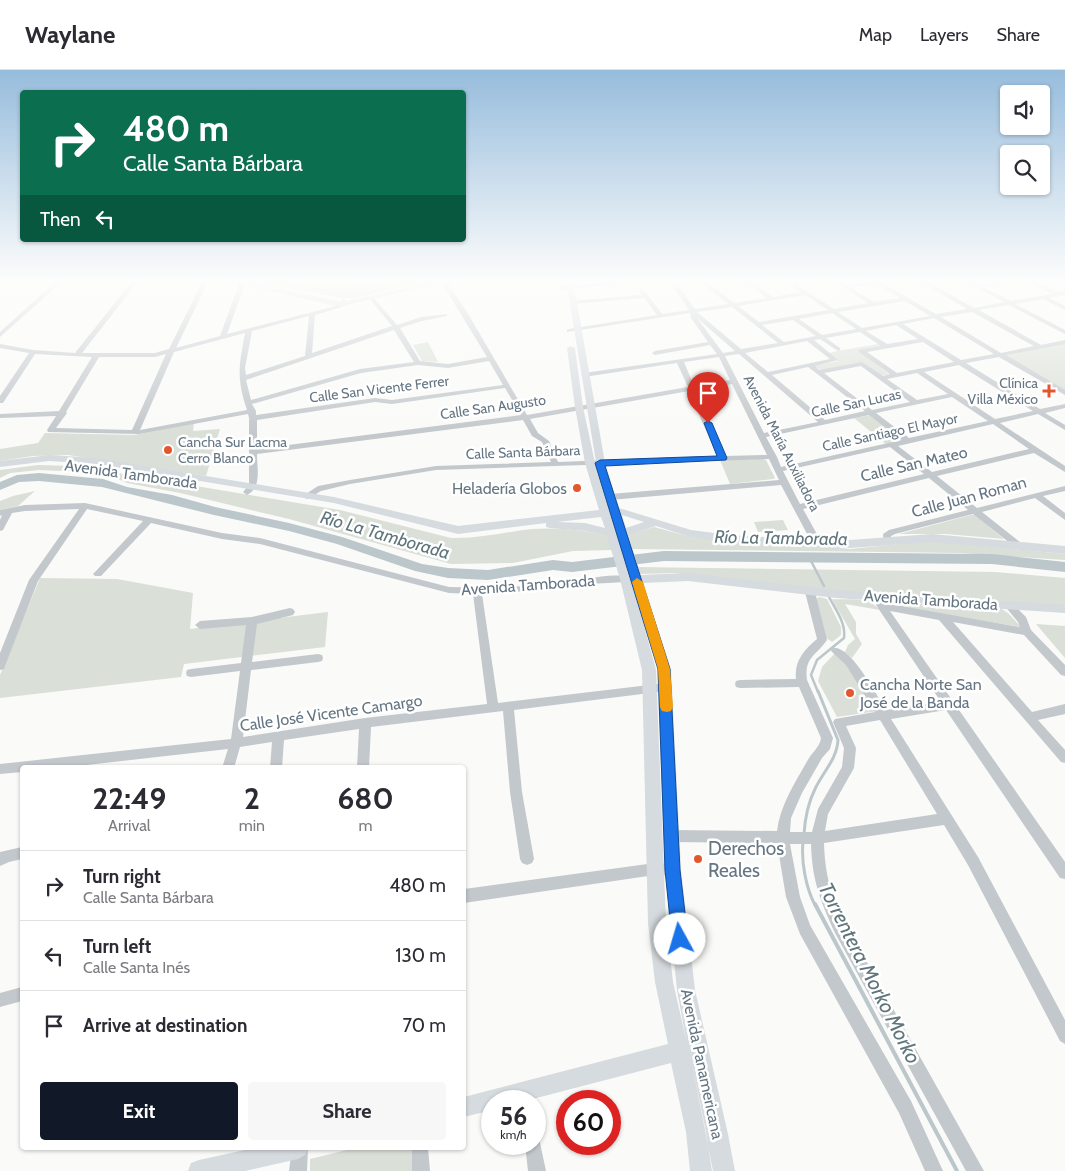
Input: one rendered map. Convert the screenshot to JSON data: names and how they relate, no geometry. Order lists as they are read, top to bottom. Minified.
{"streets":{"main road":["Avenida Tamborada","Avenida Panamericana"],"street":["Calle San Vicente Ferrer","Calle San Lucas","Calle San Augusto","Calle Santiago El Mayor","Avenida María Auxiliadora","Calle Santa Bárbara","Calle San Mateo","Calle Juan Roman","Calle José Vicente Camargo"]},"crossings":[["Calle San Lucas","Avenida María Auxiliadora"],["Calle San Augusto","Avenida María Auxiliadora"],["Calle San Augusto","Avenida Panamericana"],["Calle Santiago El Mayor","Avenida María Auxiliadora"],["Avenida María Auxiliadora","Calle Santa Bárbara"],["Avenida María Auxiliadora","Calle San Mateo"],["Avenida María Auxiliadora","Avenida Tamborada"],["Calle Santa Bárbara","Avenida Tamborada"],["Calle Santa Bárbara","Avenida Panamericana"],["Avenida Tamborada","Calle Juan Roman"],["Avenida Tamborada","Avenida Panamericana"],["Calle José Vicente Camargo","Avenida Panamericana"]],"water":["Río La Tamborada","Torrentera Morko Morko"],"places":{"health":["Clínica Villa México"],"other":["Cancha Sur Lacma Cerro Blanco","Heladería Globos","Cancha Norte San José de la Banda","Derechos Reales"]},"page":{"header":"Waylane","nav":["Map","Layers","Share"],"turn":["480 m","Calle Santa Bárbara"],"then":"Then","eta":["22:49","Arrival","2","min","680","m"],"list":[{"name":"Turn right","note":"Calle Santa Bárbara","value":"480 m"},{"name":"Turn left","note":"Calle Santa Inés","value":"130 m"},{"name":"Arrive at destination","value":"70 m"}],"buttons":["Exit","Share"],"speed":"56 km/h","limit":"60"}}
